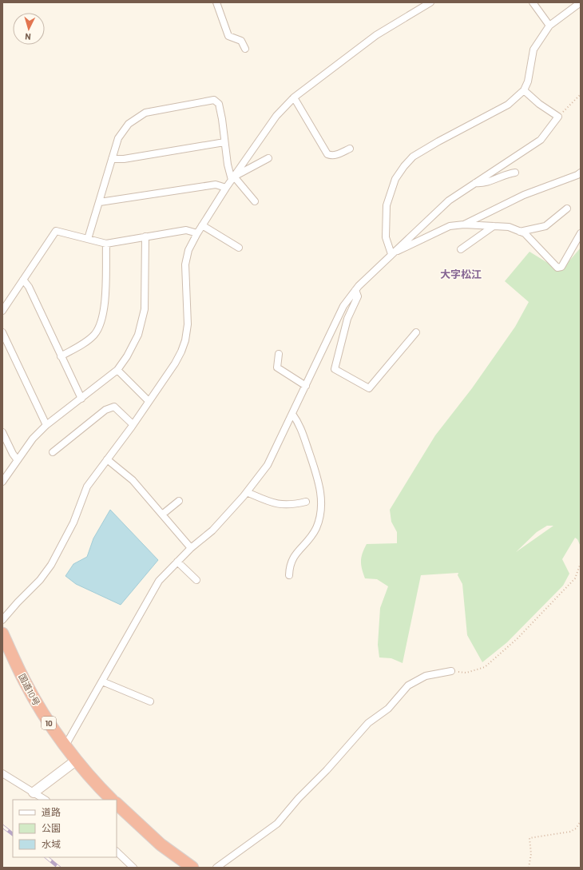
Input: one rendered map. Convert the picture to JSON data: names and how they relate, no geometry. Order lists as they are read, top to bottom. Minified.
{"streets":{"highway":["国道10号","10"]},"districts":["大字松江"],"legend":["道路","公園","水域"],"north":"bottom"}
